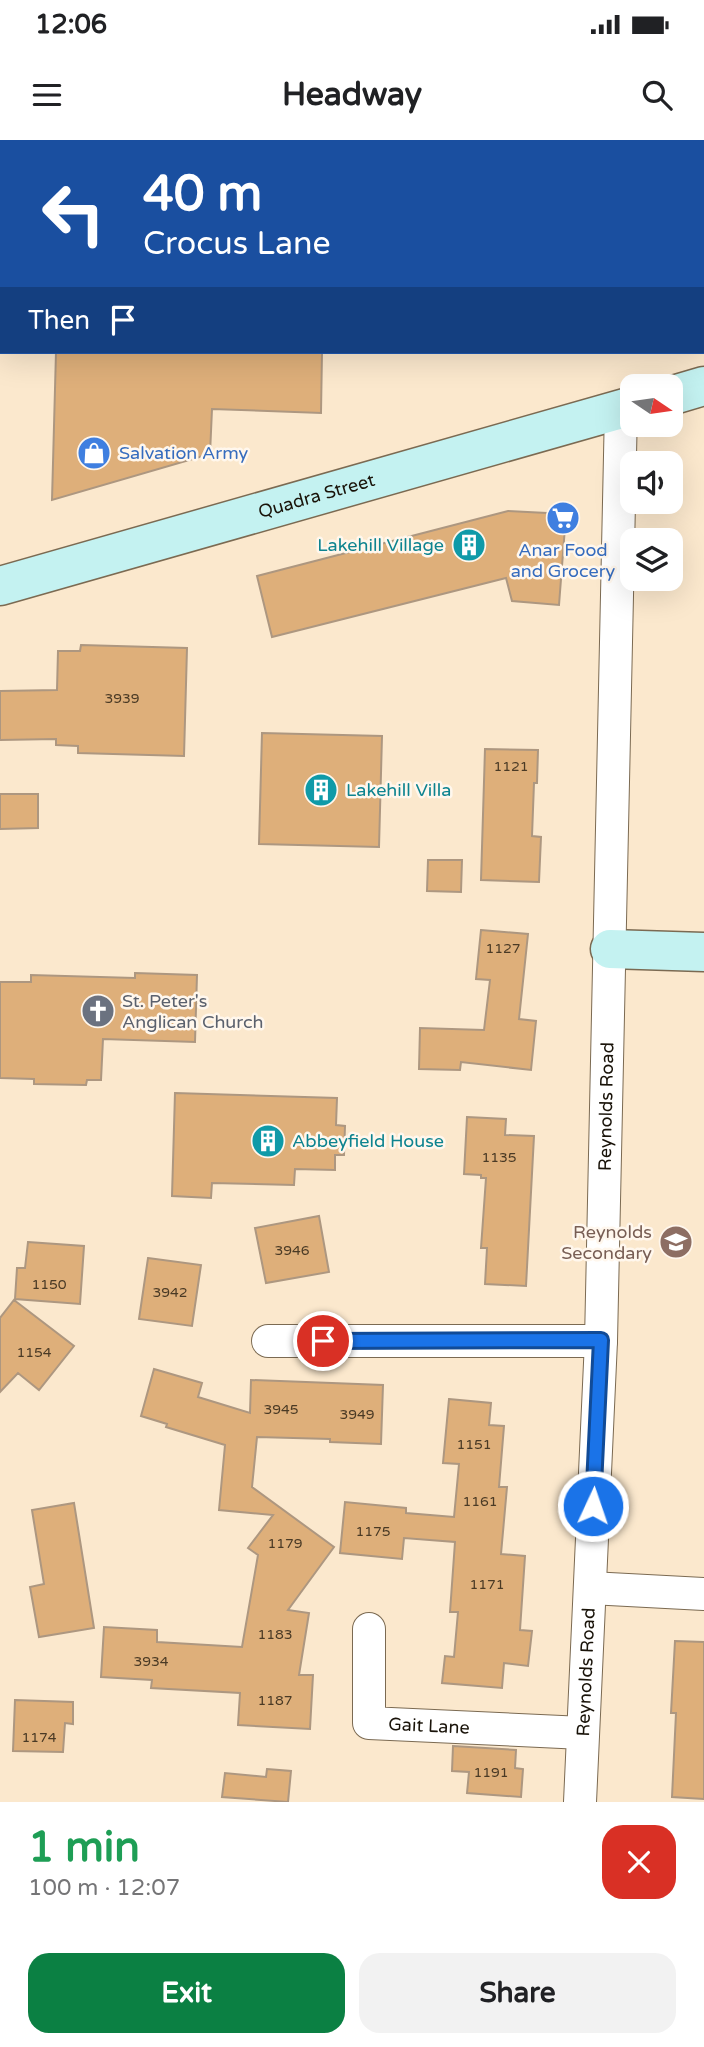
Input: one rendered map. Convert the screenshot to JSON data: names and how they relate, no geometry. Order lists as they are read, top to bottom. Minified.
{"streets":{"main road":["Quadra Street"],"street":["Reynolds Road","Gait Lane"]},"crossings":[["Reynolds Road","Gait Lane"]],"places":{"shop":["Salvation Army"],"supermarket":["Anar Food and Grocery"],"building":["Lakehill Village","Lakehill Villa","Abbeyfield House"],"church":["St. Peter's Anglican Church"],"school or university":["Reynolds Secondary"]},"house_numbers":["3939","1121","1127","1135","3946","1150","3942","1154","3945","3949","1151","1161","1175","1179","1171","1183","3934","1187","1174","1191"],"north":"right","page":{"status":"12:06","header":"Headway","turn":["40 m","Crocus Lane"],"then":"Then","heading":["1 min","100 m · 12:07"],"buttons":["Exit","Share"]}}
